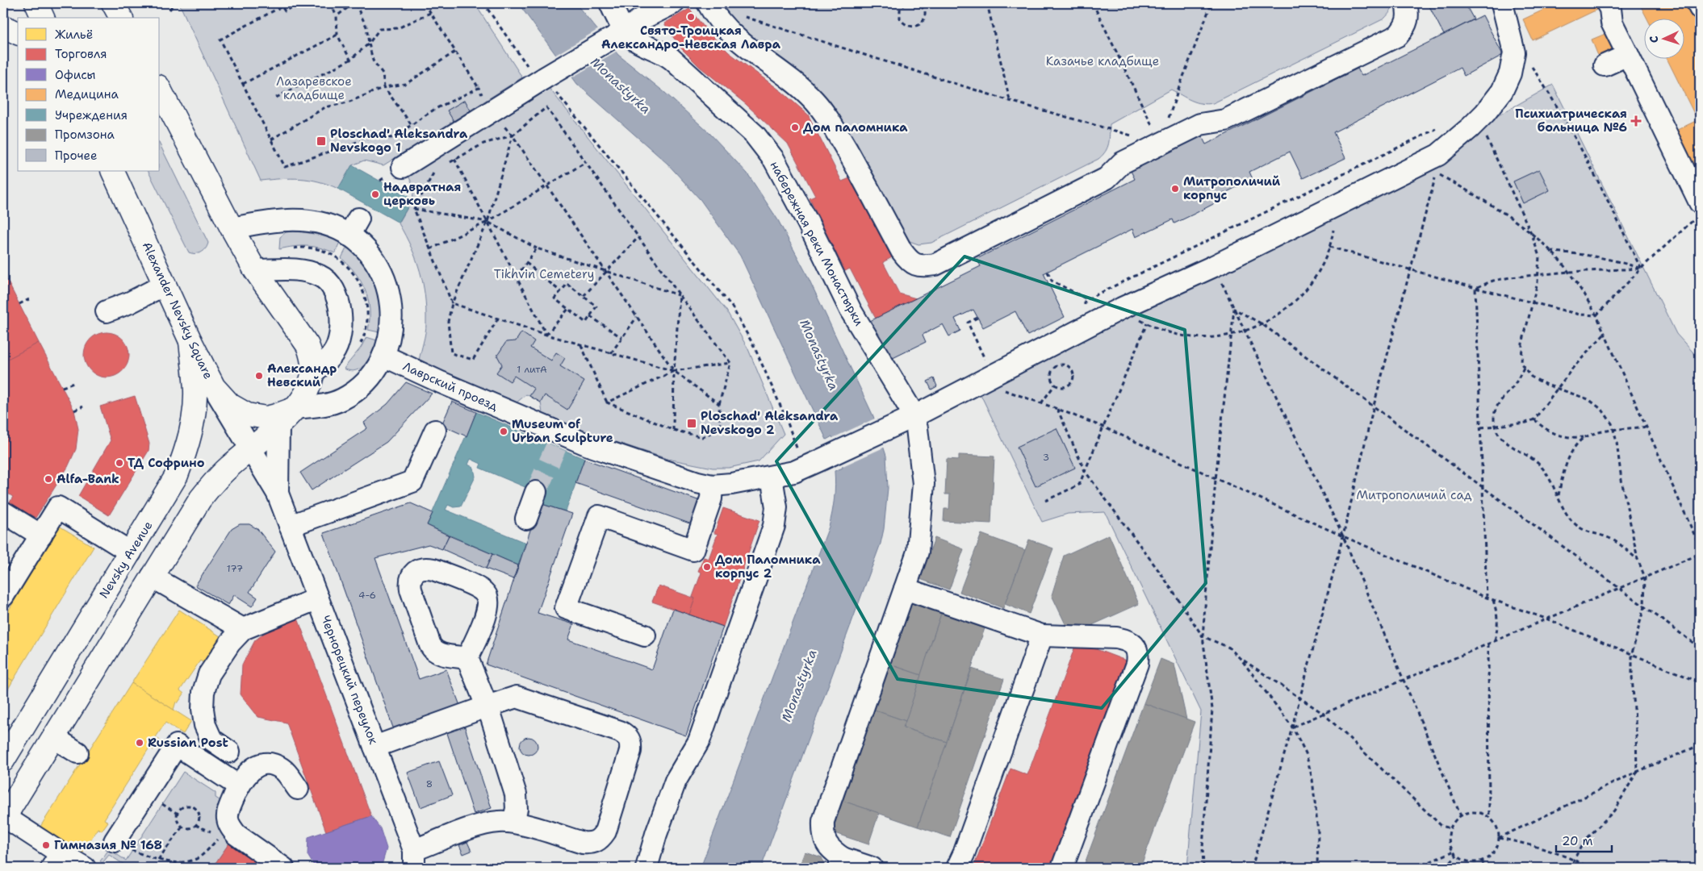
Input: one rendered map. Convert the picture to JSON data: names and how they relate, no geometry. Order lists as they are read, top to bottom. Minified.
{"streets":{"main road":["Alexander Nevsky Square","Nevsky Avenue"],"street":["набережная реки Монастырки","Лаврский проезд","Чернорецкий переулок"]},"crossings":[["набережная реки Монастырки","Лаврский проезд"],["Alexander Nevsky Square","Лаврский проезд"],["Alexander Nevsky Square","Nevsky Avenue"],["Alexander Nevsky Square","Чернорецкий переулок"]],"water":["Monastyrka"],"parks":["Казачье кладбище","Лазаревское кладбище","Tikhvin Cemetery","Митрополичий сад"],"places":{"other":["Свято-Троицкая Александро-Невская Лавра","Дом паломника","Митрополичий корпус","Надвратная церковь","Александр Невский","Museum of Urban Sculpture","ТД Софрино","Alfa-Bank","Дом Паломника корпус 2","Russian Post","Гимназия № 168"],"health":["Психиатрическая больница №6"],"transit":["Ploschad' Aleksandra Nevskogo 1","Ploschad' Aleksandra Nevskogo 2"]},"house_numbers":["1 литА","3","177","4-6","8"],"legend":["Жильё","Торговля","Офисы","Медицина","Учреждения","Промзона","Прочее"],"scale_bar":"20 m","north":"left"}
